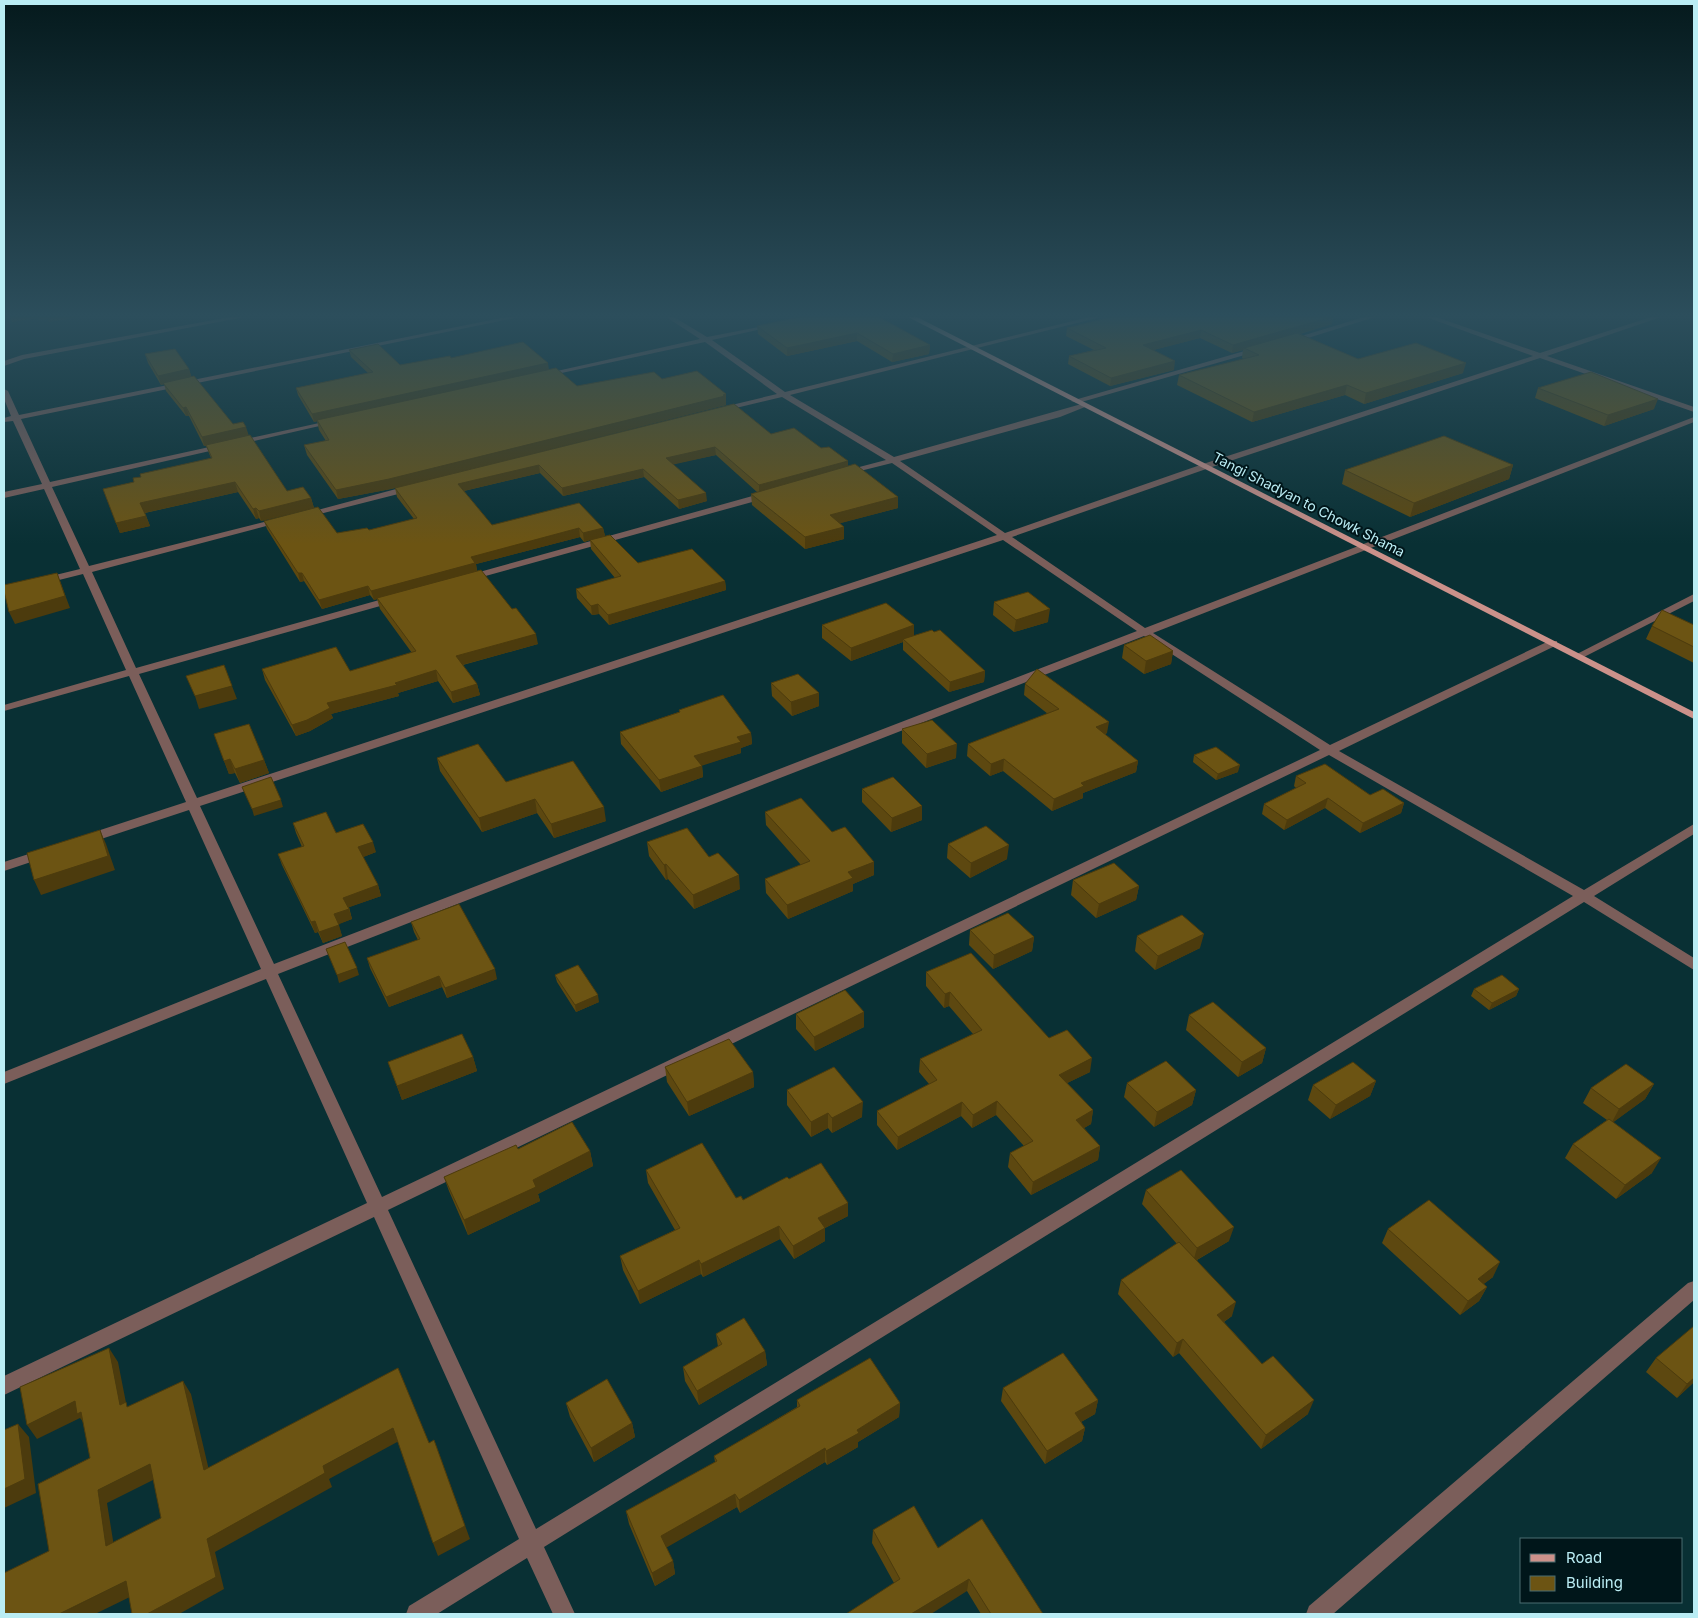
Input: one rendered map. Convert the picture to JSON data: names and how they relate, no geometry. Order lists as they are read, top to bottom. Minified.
{"streets":{"main road":["Tangi Shadyan to Chowk Shama"]},"legend":["Road","Building"]}
